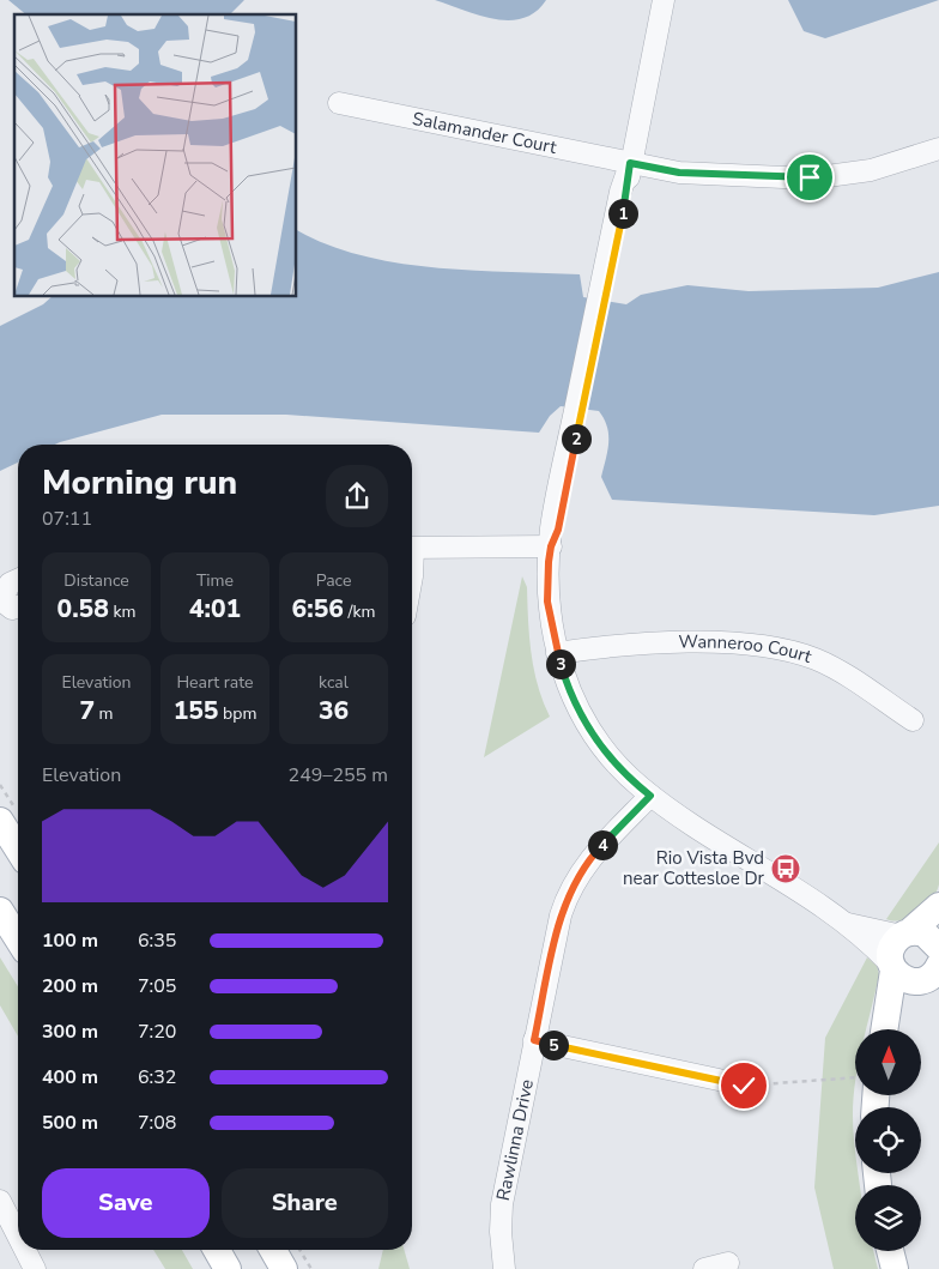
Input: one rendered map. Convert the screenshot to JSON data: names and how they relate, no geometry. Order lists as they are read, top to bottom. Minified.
{"streets":{"street":["Salamander Court","Wanneroo Court","Rawlinna Drive"]},"places":{"bus stop":["Rio Vista Bvd near Cottesloe Dr"]},"north":"top","page":{"pins":["1","2","3","4","5"],"heading":["Morning run","07:11"],"stats":[["Distance","0.58 km"],["Time","4:01"],["Pace","6:56 /km"],["Elevation","7 m"],["Heart rate","155 bpm"],["kcal","36"]],"chart":["Elevation","249–255 m"],"list":[{"name":"100 m","note":"6:35"},{"name":"200 m","note":"7:05"},{"name":"300 m","note":"7:20"},{"name":"400 m","note":"6:32"},{"name":"500 m","note":"7:08"}],"buttons":["Save","Share"]}}
